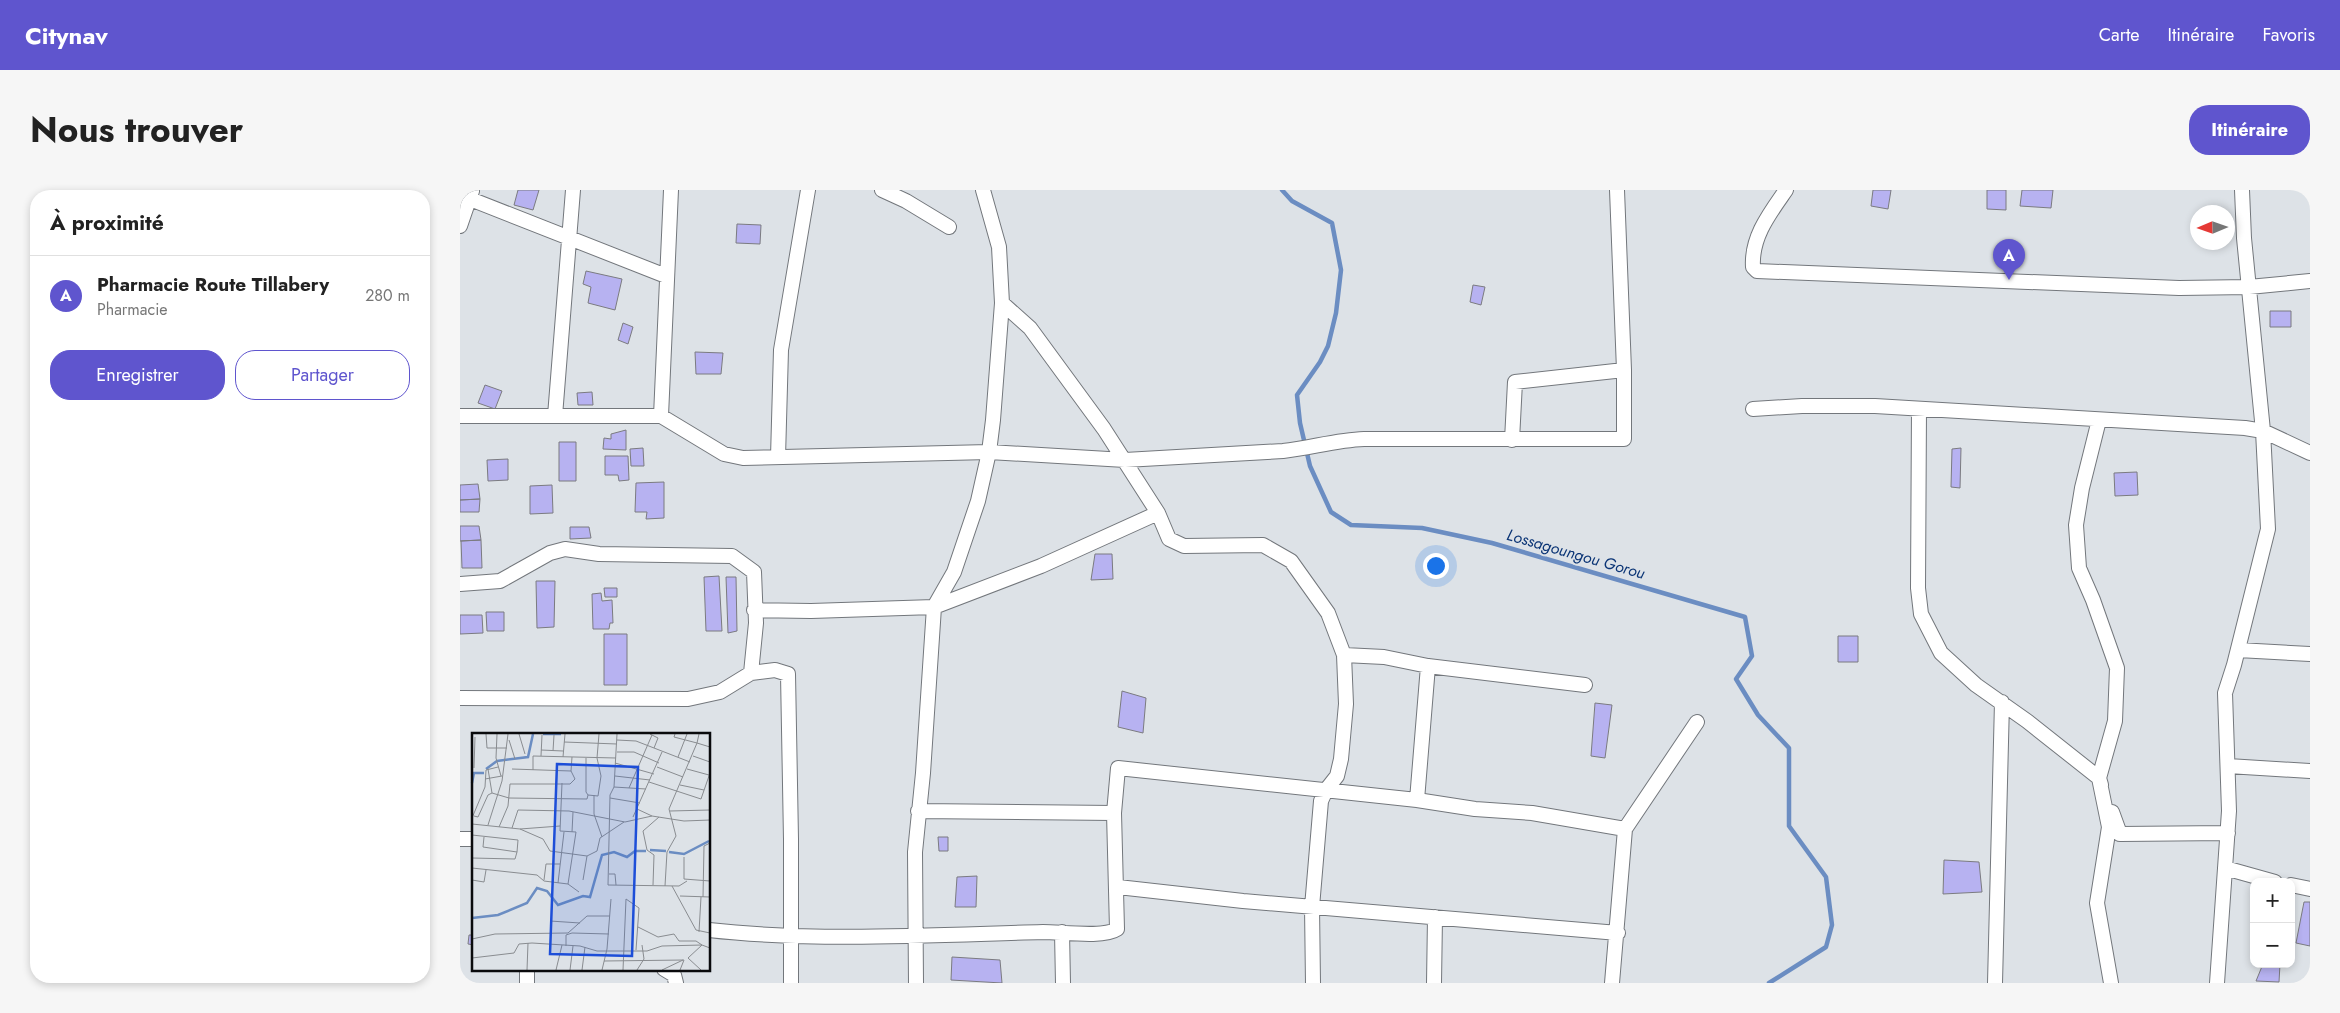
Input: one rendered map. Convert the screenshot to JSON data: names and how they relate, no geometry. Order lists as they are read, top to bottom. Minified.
{"water":["Lossagoungou Gorou"],"north":"left","page":{"header":"Citynav","nav":["Carte","Itinéraire","Favoris"],"title":"Nous trouver","buttons":["Itinéraire",["Enregistrer","Partager"]],"heading":"À proximité","pins":"A","list":[{"mark":"A","name":"Pharmacie Route Tillabery","note":"Pharmacie","value":"280 m"}],"map_buttons":["+","−"]}}
